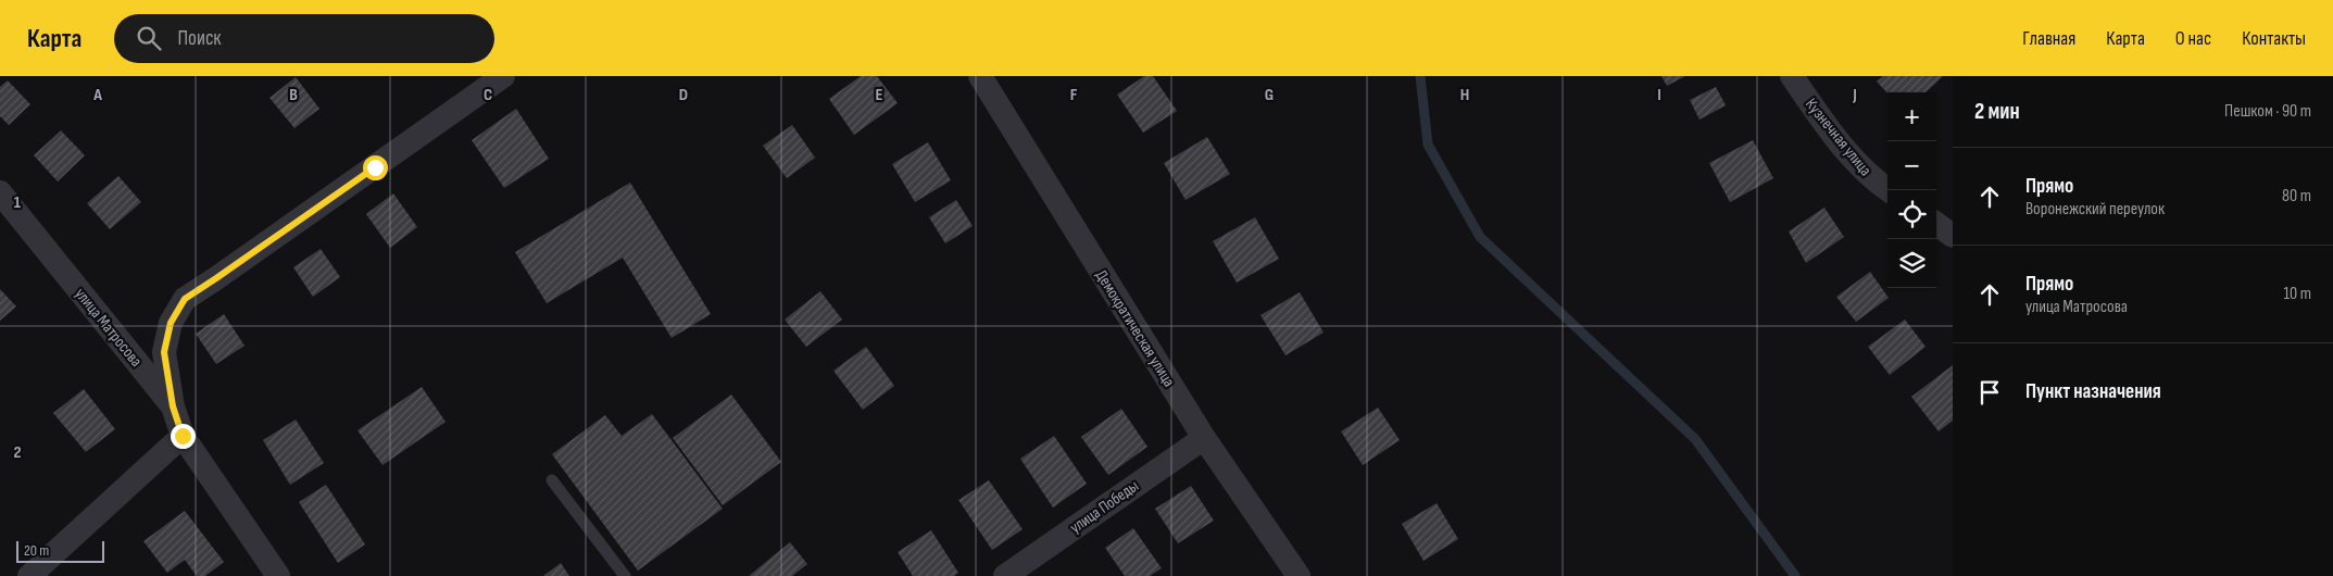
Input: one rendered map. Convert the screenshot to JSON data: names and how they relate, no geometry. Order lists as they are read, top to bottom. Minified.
{"streets":{"street":["Кузнечная улица","улица Матросова","Демократическая улица","улица Победы"]},"crossings":[["Демократическая улица","улица Победы"]],"scale_bar":"20 m","page":{"header":"Карта","search":"Поиск","nav":["Главная","Карта","О нас","Контакты"],"heading":["2 мин","Пешком · 90 m"],"map_buttons":["+","−"],"list":[["Прямо","Воронежский переулок","80 m"],["Прямо","улица Матросова","10 m"],"Пункт назначения"],"scale":"20 m"},"grid":{"columns":["A","B","C","D","E","F","G","H","I","J"],"rows":["1","2"]}}
